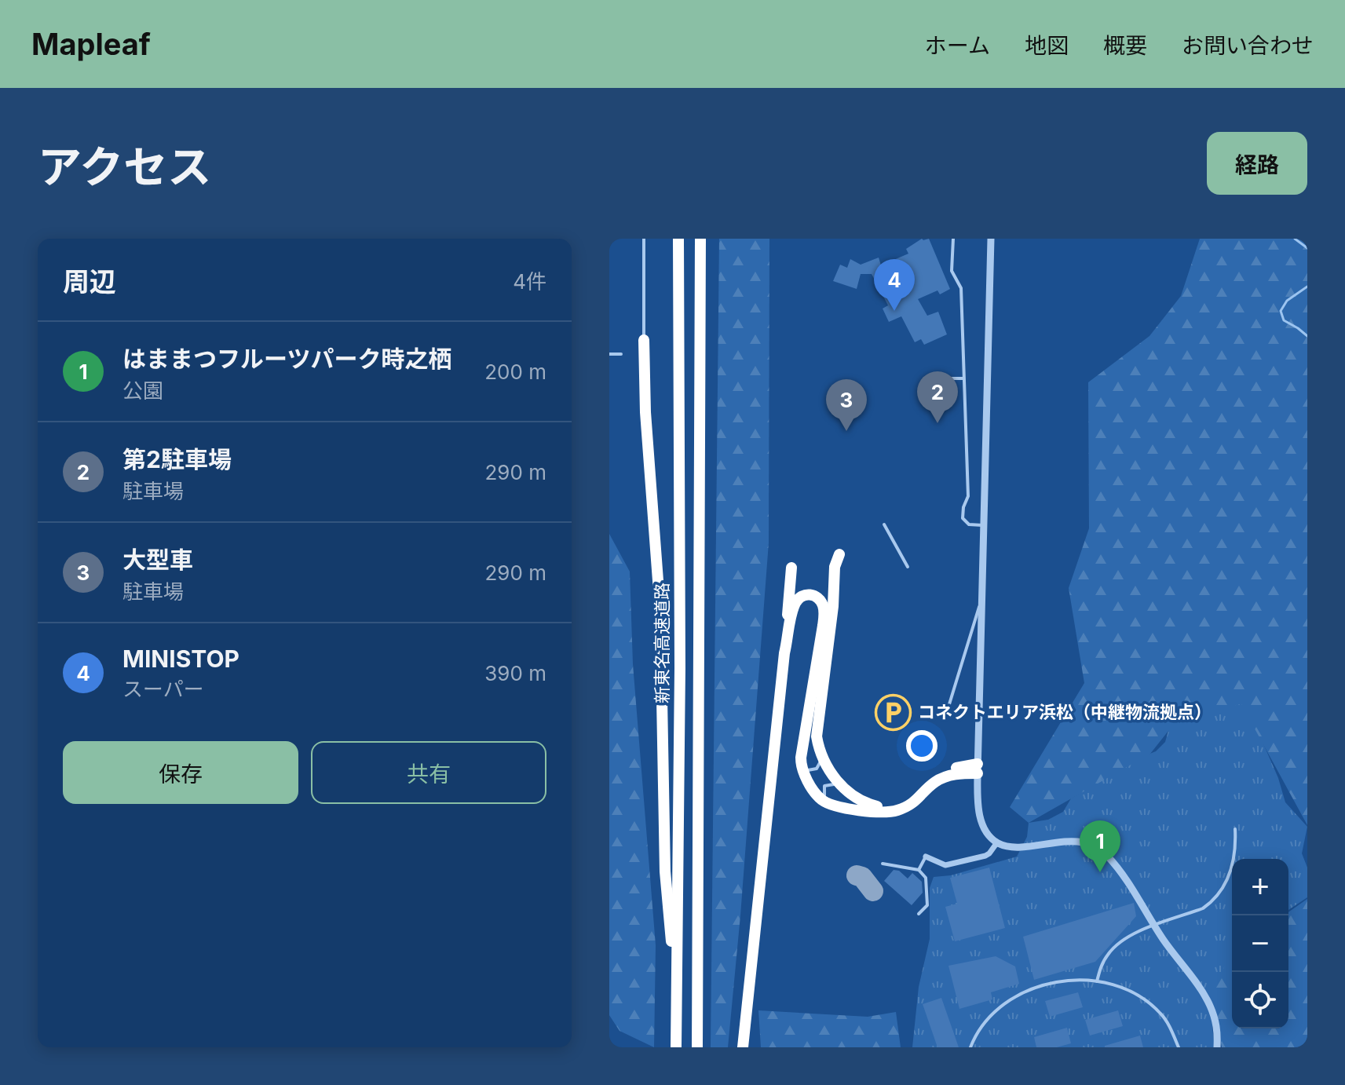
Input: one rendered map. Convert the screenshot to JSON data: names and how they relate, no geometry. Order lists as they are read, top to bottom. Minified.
{"streets":{"highway":["新東名高速道路"]},"places":{"parking":["コネクトエリア浜松（中継物流拠点）"]},"page":{"header":"Mapleaf","nav":["ホーム","地図","概要","お問い合わせ"],"title":"アクセス","buttons":["経路",["保存","共有"]],"heading":["周辺","4件"],"pins":["4","2","3","1"],"list":[{"mark":"1","name":"はままつフルーツパーク時之栖","note":"公園","value":"200 m"},{"mark":"2","name":"第2駐車場","note":"駐車場","value":"290 m"},{"mark":"3","name":"大型車","note":"駐車場","value":"290 m"},{"mark":"4","name":"MINISTOP","note":"スーパー","value":"390 m"}],"map_buttons":["+","−"]}}
